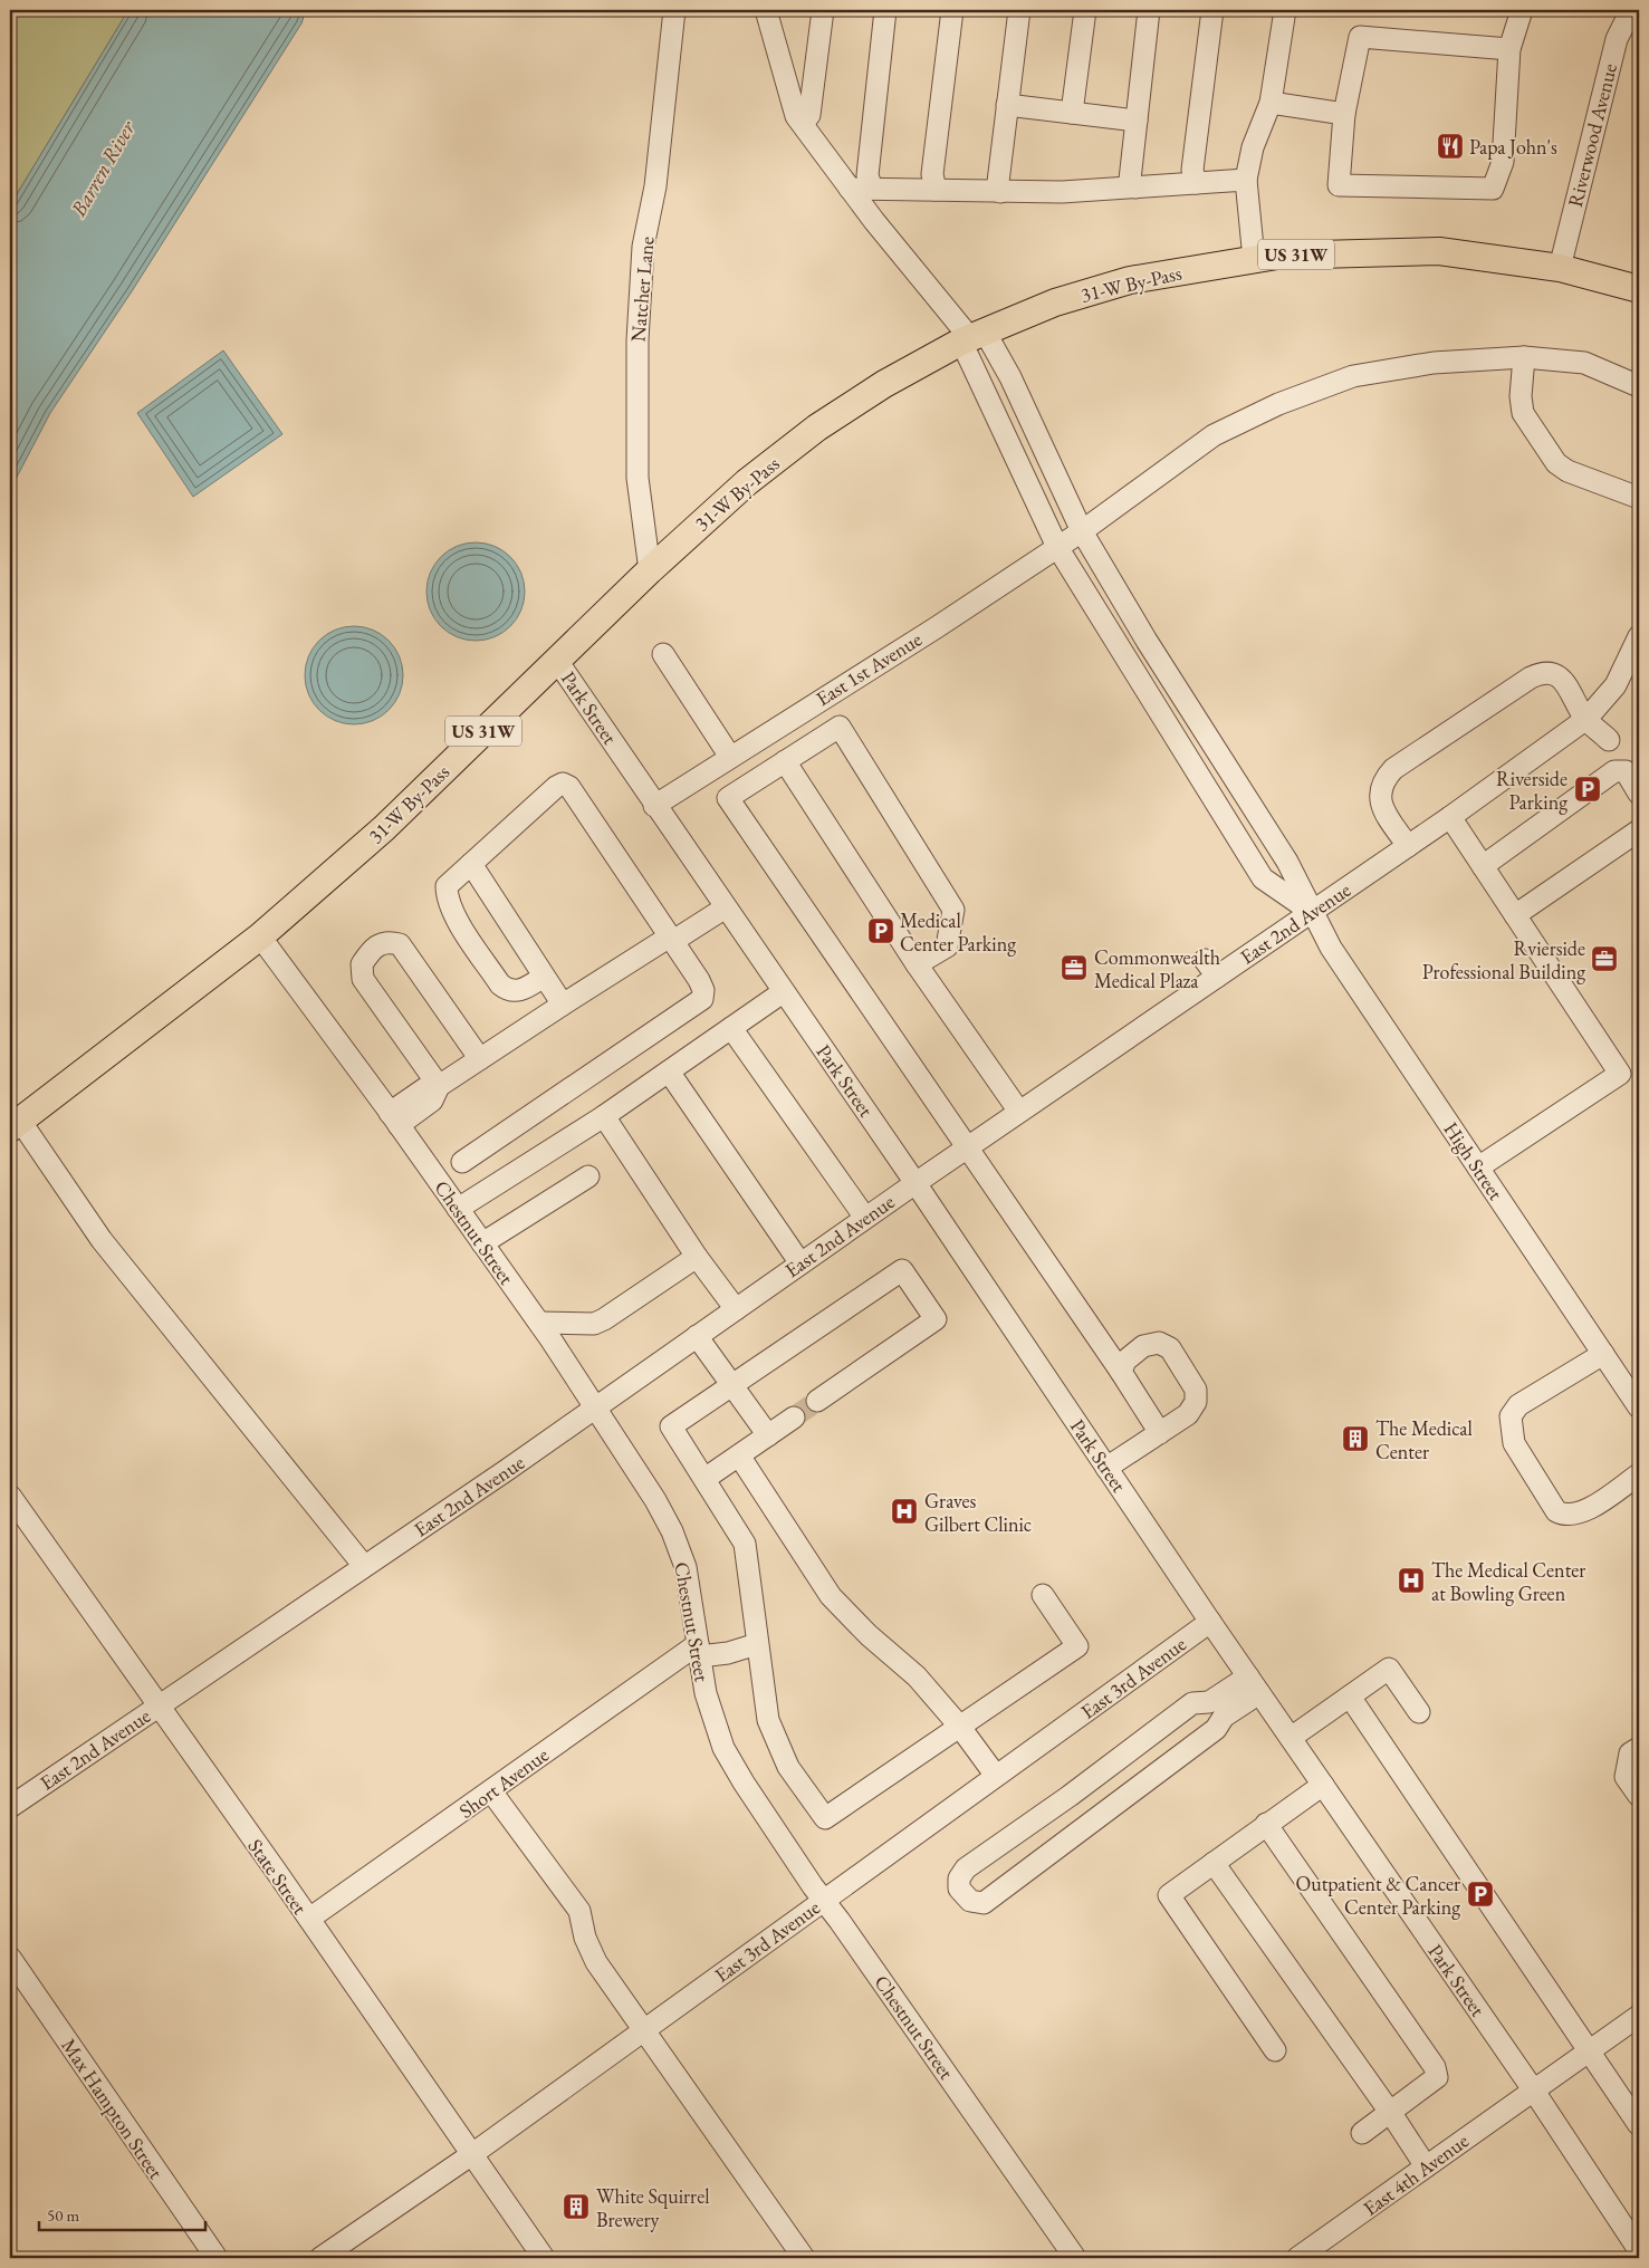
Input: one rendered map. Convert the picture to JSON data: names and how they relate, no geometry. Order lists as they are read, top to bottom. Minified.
{"streets":{"main road":["US 31W","31-W By-Pass"],"street":["Riverwood Avenue","Natcher Lane","East 1st Avenue","Park Street","East 2nd Avenue","High Street","Chestnut Street","East 3rd Avenue","Short Avenue","State Street","Max Hampton Street","East 4th Avenue"]},"crossings":[["Riverwood Avenue","31-W By-Pass"],["31-W By-Pass","Natcher Lane"],["31-W By-Pass","Park Street"],["31-W By-Pass","High Street"],["31-W By-Pass","Chestnut Street"],["East 1st Avenue","Park Street"],["East 1st Avenue","High Street"],["Park Street","East 2nd Avenue"],["Park Street","East 3rd Avenue"],["Park Street","East 4th Avenue"],["East 2nd Avenue","High Street"],["East 2nd Avenue","Chestnut Street"],["East 2nd Avenue","State Street"],["Chestnut Street","East 3rd Avenue"],["Chestnut Street","Short Avenue"],["East 3rd Avenue","State Street"],["Short Avenue","State Street"]],"water":["Barren River"],"places":{"restaurant":["Papa John's"],"parking":["Riverside Parking","Medical Center Parking","Outpatient & Cancer Center Parking"],"office":["Rvierside Professional Building","Commonwealth Medical Plaza"],"building":["The Medical Center","White Squirrel Brewery"],"hospital":["Graves Gilbert Clinic","The Medical Center at Bowling Green"]},"scale_bar":"50 m"}
